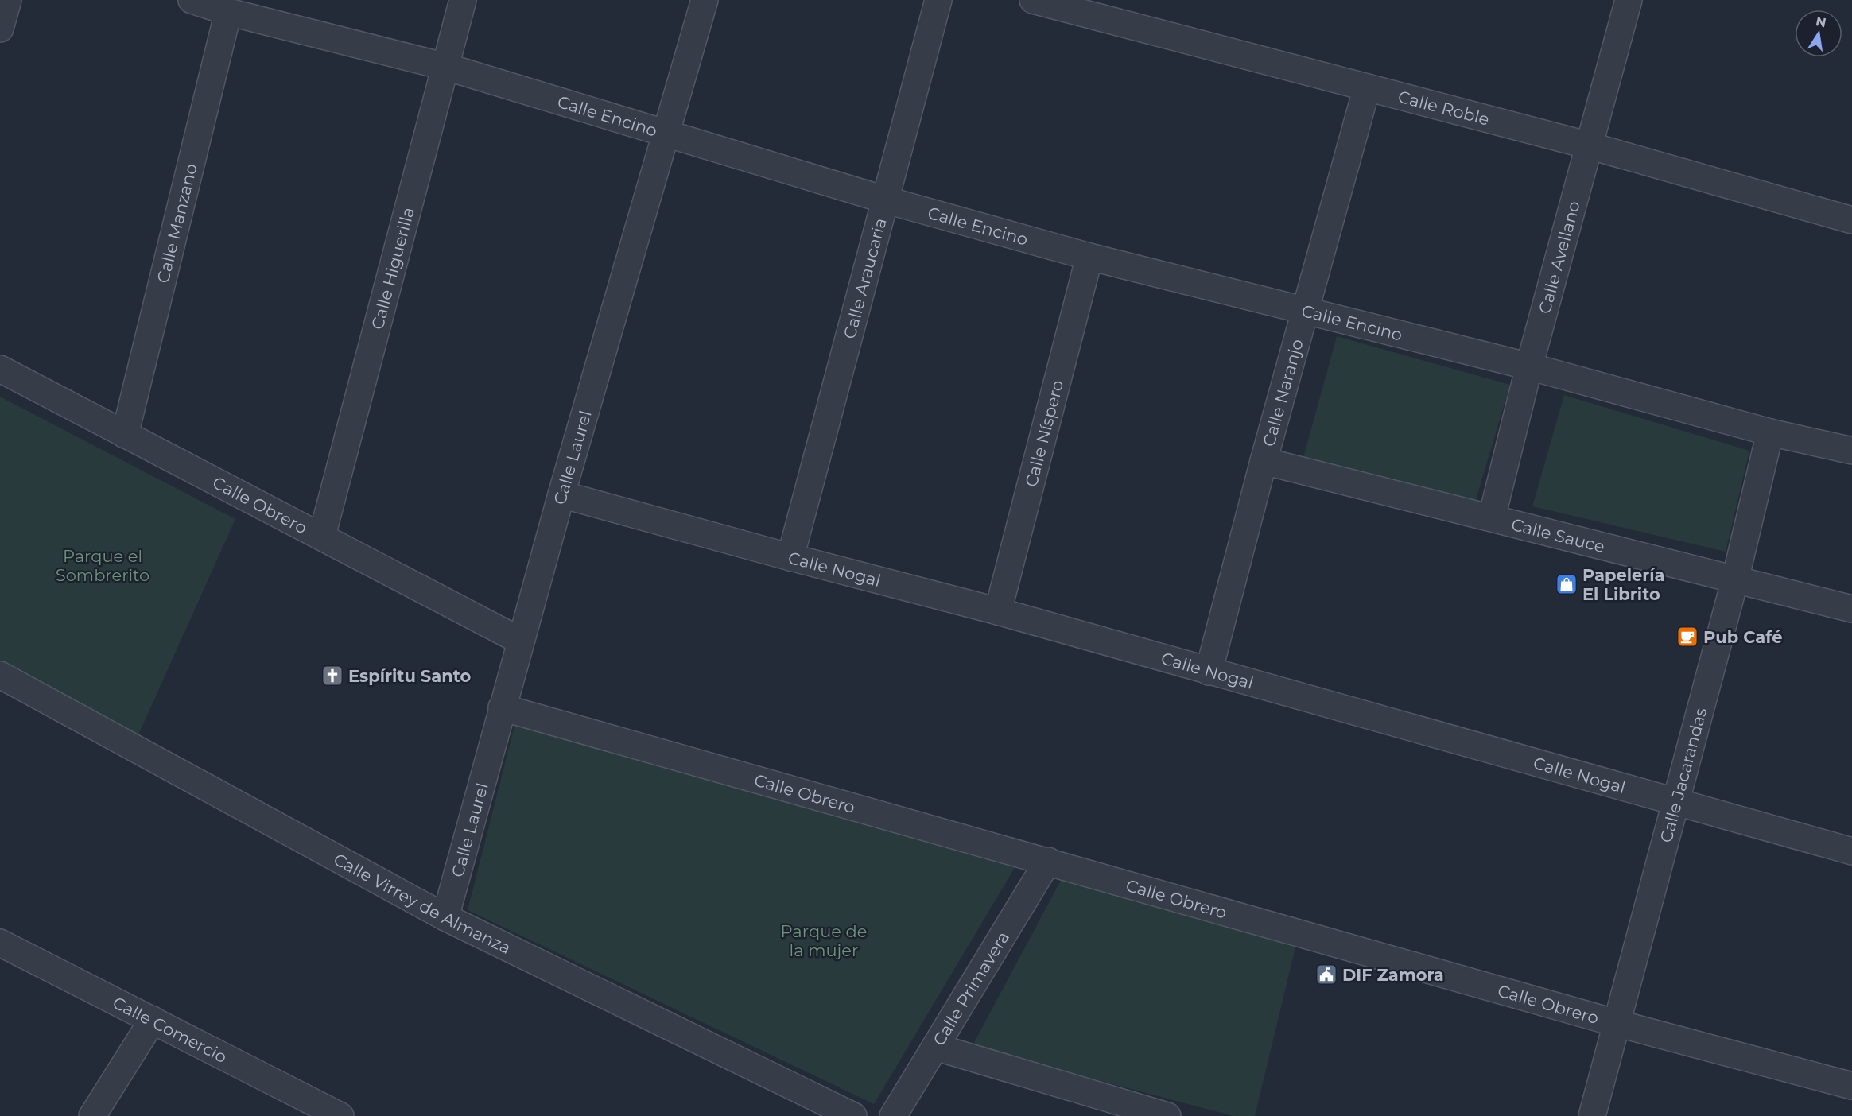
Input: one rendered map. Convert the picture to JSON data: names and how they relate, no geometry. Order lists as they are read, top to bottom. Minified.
{"streets":{"street":["Calle Roble","Calle Encino","Calle Manzano","Calle Avellano","Calle Higuerilla","Calle Araucaria","Calle Naranjo","Calle Níspero","Calle Laurel","Calle Obrero","Calle Sauce","Calle Nogal","Calle Jacarandas","Calle Virrey de Almanza","Calle Primavera","Calle Comercio"]},"crossings":[["Calle Roble","Calle Avellano"],["Calle Roble","Calle Naranjo"],["Calle Encino","Calle Manzano"],["Calle Encino","Calle Avellano"],["Calle Encino","Calle Higuerilla"],["Calle Encino","Calle Araucaria"],["Calle Encino","Calle Naranjo"],["Calle Encino","Calle Níspero"],["Calle Encino","Calle Laurel"],["Calle Encino","Calle Jacarandas"],["Calle Manzano","Calle Obrero"],["Calle Avellano","Calle Sauce"],["Calle Higuerilla","Calle Obrero"],["Calle Araucaria","Calle Nogal"],["Calle Naranjo","Calle Sauce"],["Calle Naranjo","Calle Nogal"],["Calle Níspero","Calle Nogal"],["Calle Laurel","Calle Obrero"],["Calle Laurel","Calle Nogal"],["Calle Laurel","Calle Virrey de Almanza"],["Calle Obrero","Calle Jacarandas"],["Calle Obrero","Calle Primavera"],["Calle Sauce","Calle Jacarandas"],["Calle Nogal","Calle Jacarandas"]],"parks":["Parque el Sombrerito","Parque de la mujer"],"places":{"shop":["Papelería El Librito"],"cafe":["Pub Café"],"church":["Espíritu Santo"],"public building":["DIF Zamora"]},"north":"top"}
